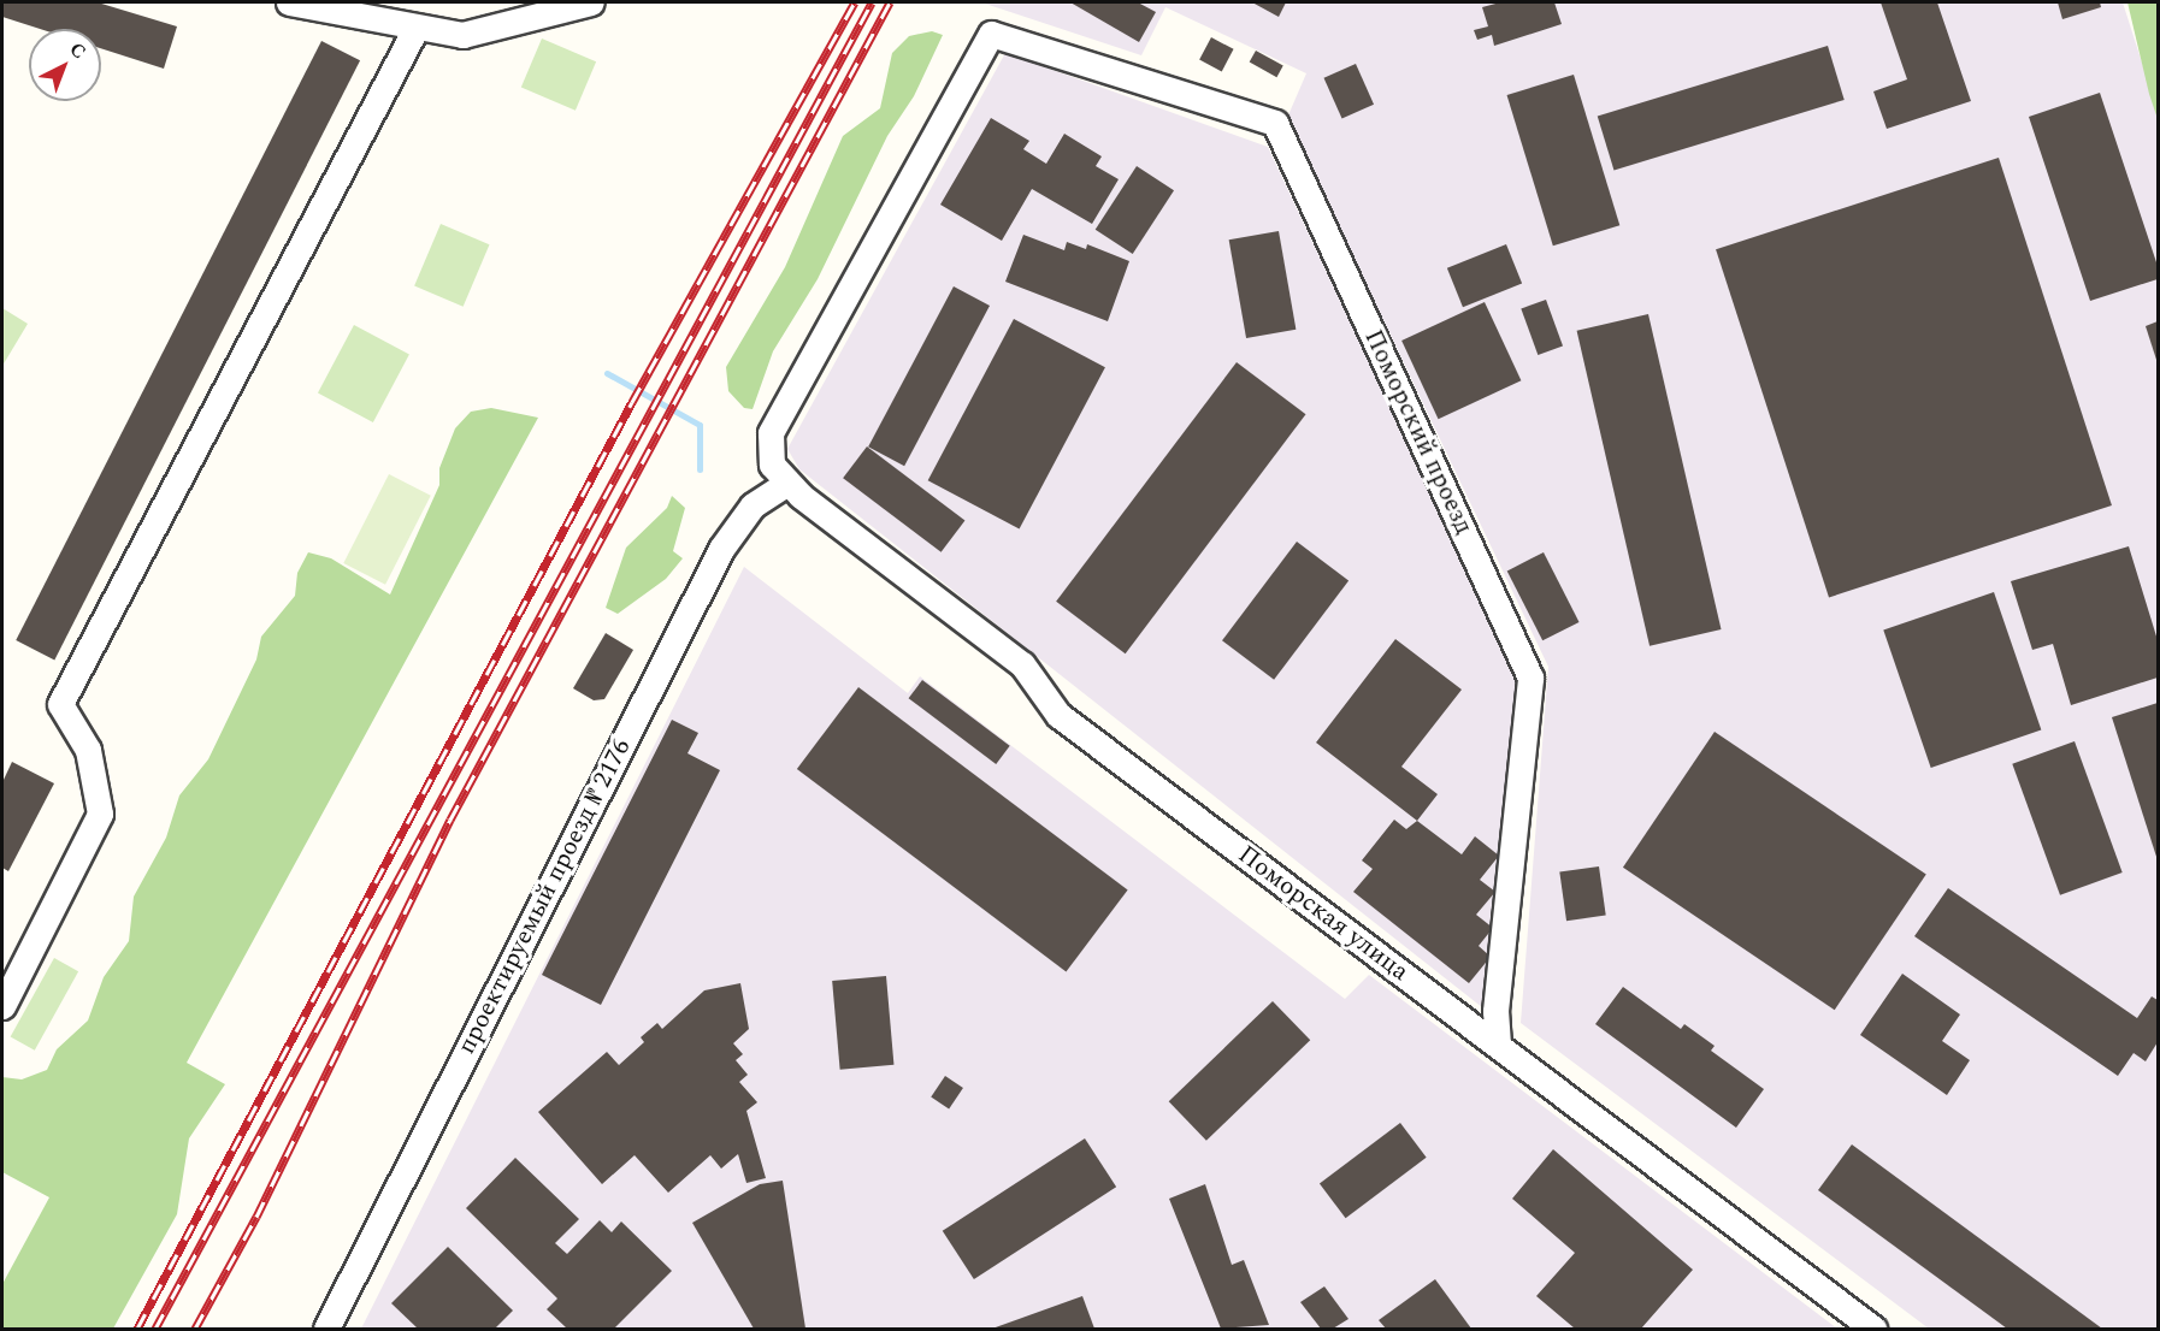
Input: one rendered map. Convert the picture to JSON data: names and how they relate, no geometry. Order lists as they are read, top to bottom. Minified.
{"streets":{"street":["Поморский проезд","проектируемый проезд № 2176","Поморская улица"]},"crossings":[["Поморский проезд","проектируемый проезд № 2176"],["Поморский проезд","Поморская улица"],["проектируемый проезд № 2176","Поморская улица"]],"north":"top right"}
